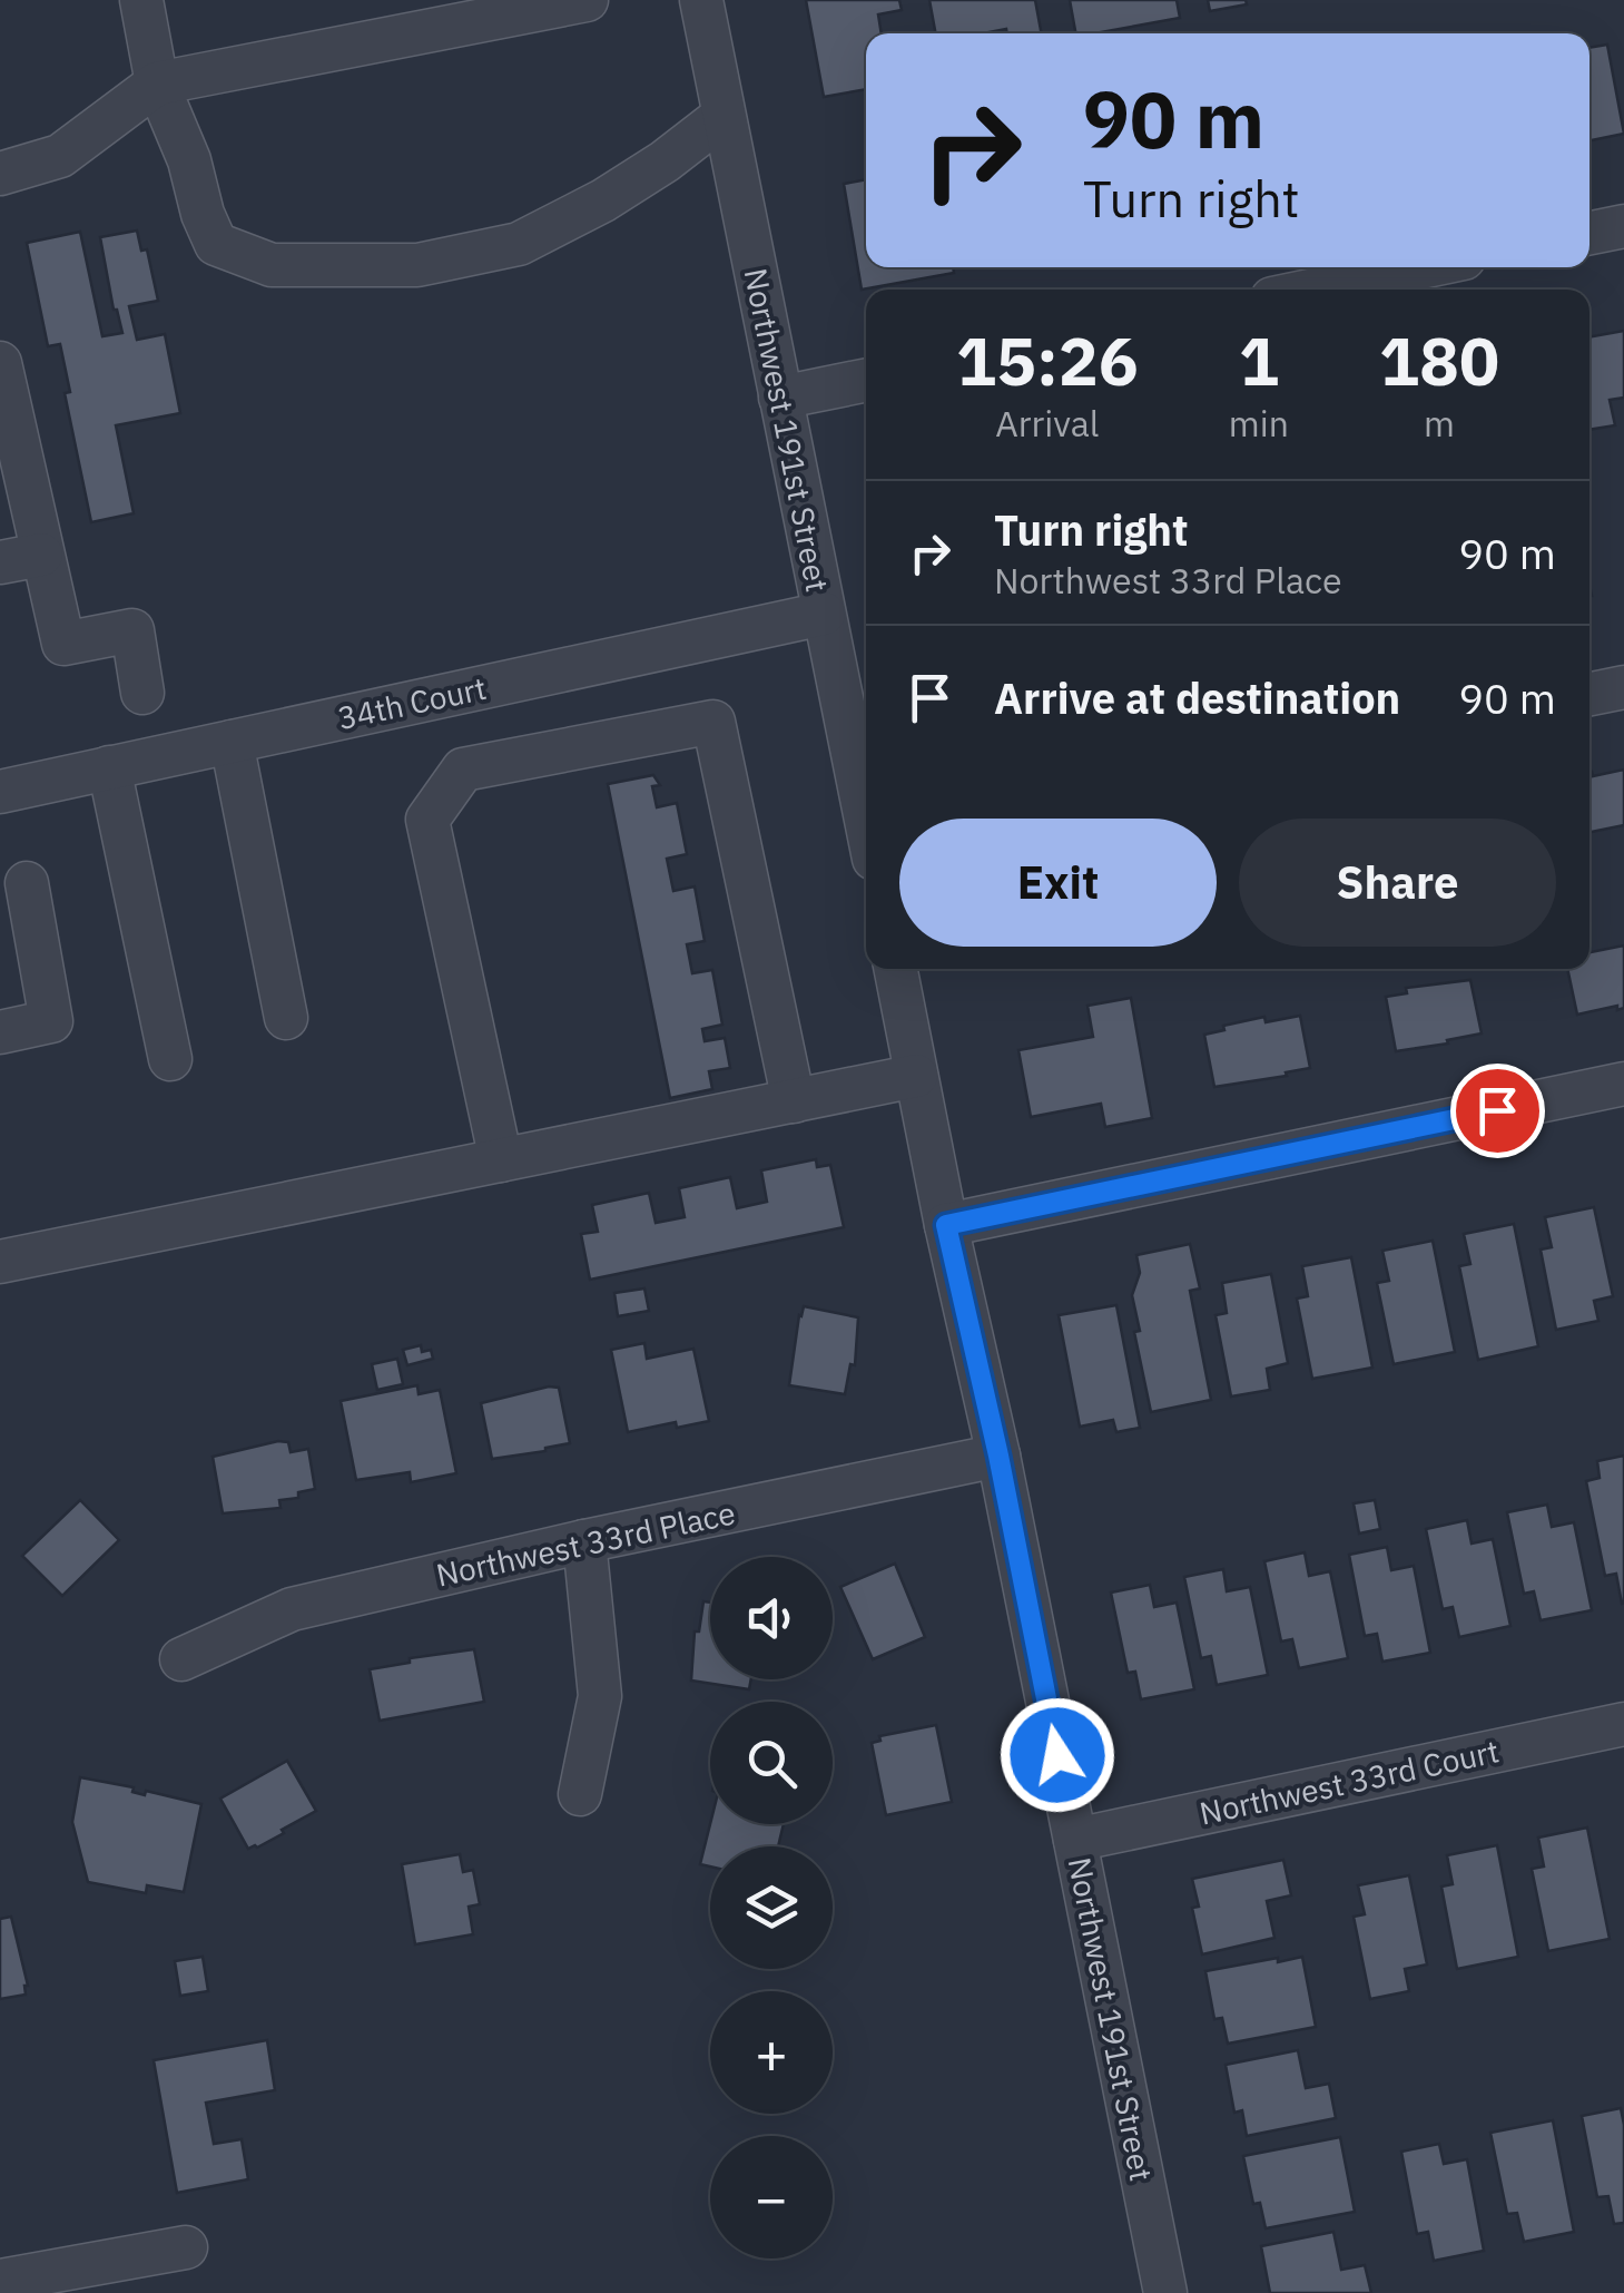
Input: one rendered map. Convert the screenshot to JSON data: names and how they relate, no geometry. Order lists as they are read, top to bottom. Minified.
{"streets":{"street":["Northwest 191st Street","34th Court","Northwest 33rd Place","Northwest 33rd Court"]},"crossings":[["Northwest 191st Street","34th Court"],["Northwest 191st Street","Northwest 33rd Place"],["Northwest 191st Street","Northwest 33rd Court"]],"page":{"turn":["90 m","Turn right"],"eta":["15:26","Arrival","1","min","180","m"],"list":[{"name":"Turn right","note":"Northwest 33rd Place","value":"90 m"},{"name":"Arrive at destination","value":"90 m"}],"buttons":["Exit","Share"],"map_buttons":["+","−"]}}
